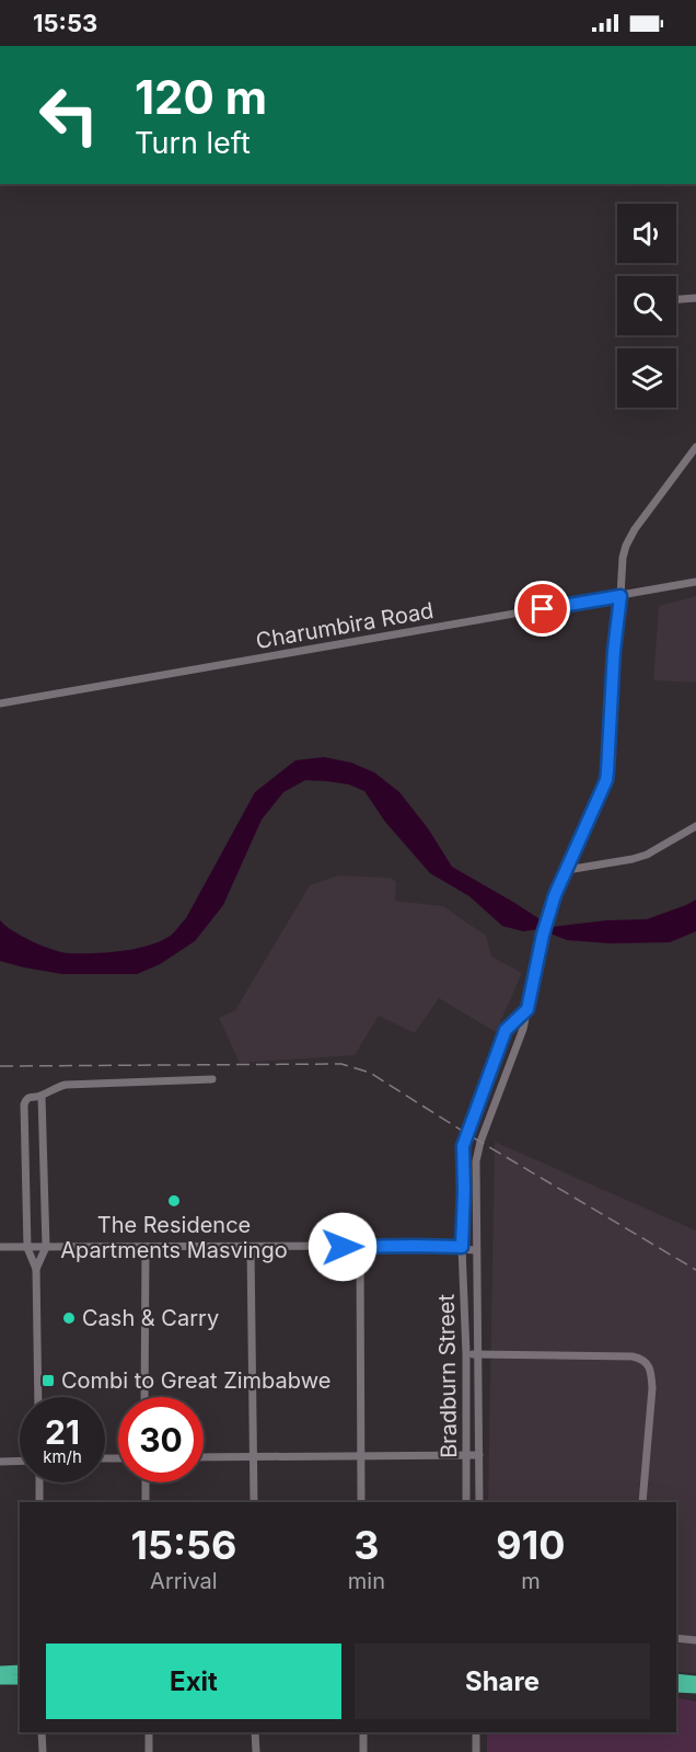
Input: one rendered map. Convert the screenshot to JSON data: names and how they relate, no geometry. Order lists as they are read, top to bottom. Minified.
{"streets":{"street":["Charumbira Road","Bradburn Street"]},"crossings":[["Charumbira Road","Bradburn Street"]],"places":{"other":["The Residence Apartments Masvingo","Cash & Carry"],"transit":["Combi to Great Zimbabwe"]},"page":{"status":"15:53","turn":["120 m","Turn left"],"speed":"21 km/h","limit":"30","eta":["15:56","Arrival","3","min","910","m"],"buttons":["Exit","Share"]}}
